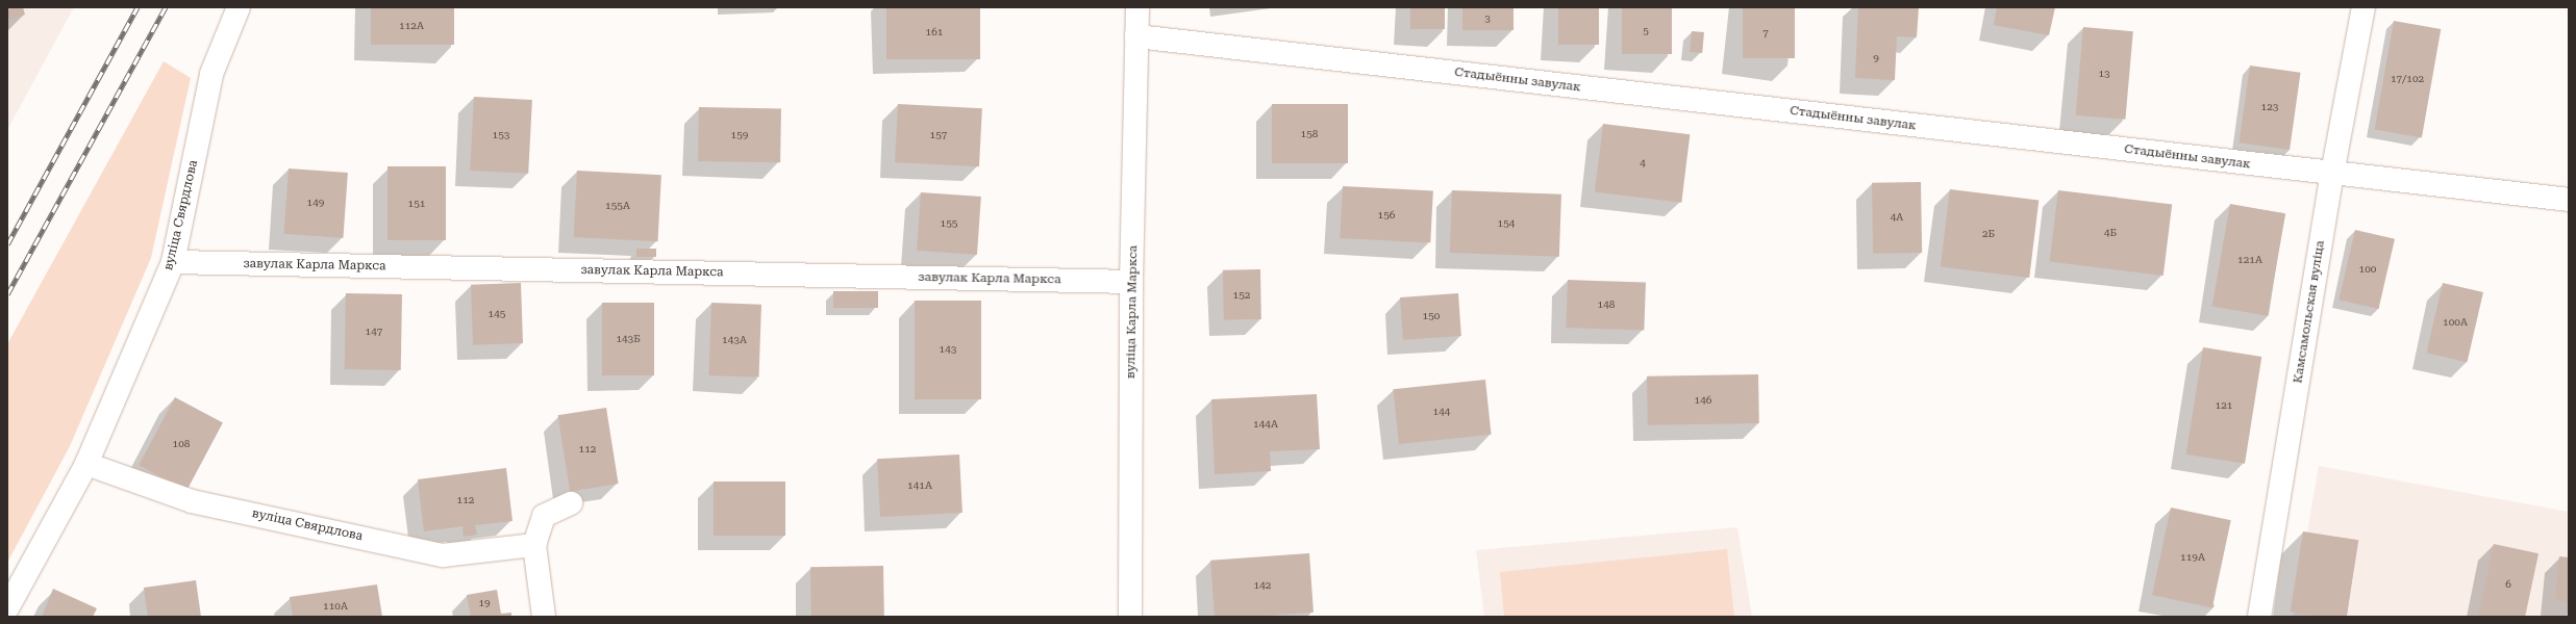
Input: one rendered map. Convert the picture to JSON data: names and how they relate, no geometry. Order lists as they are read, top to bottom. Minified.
{"streets":{"street":["Стадыённы завулак","вуліца Свярдлова","завулак Карла Маркса","вуліца Карла Маркса","Камсамольская вуліца"]},"crossings":[["Стадыённы завулак","вуліца Карла Маркса"],["Стадыённы завулак","Камсамольская вуліца"],["вуліца Свярдлова","завулак Карла Маркса"],["завулак Карла Маркса","вуліца Карла Маркса"]],"house_numbers":["3","112А","5","161","7","9","13","17/102","123","158","153","159","157","4","149","151","155А","156","4А","155","154","4Б","2Б","121А","100","152","148","145","150","100А","147","143Б","143А","143","146","121","144","144А","108","112","141А","112","119А","6","142","19","110А"]}
